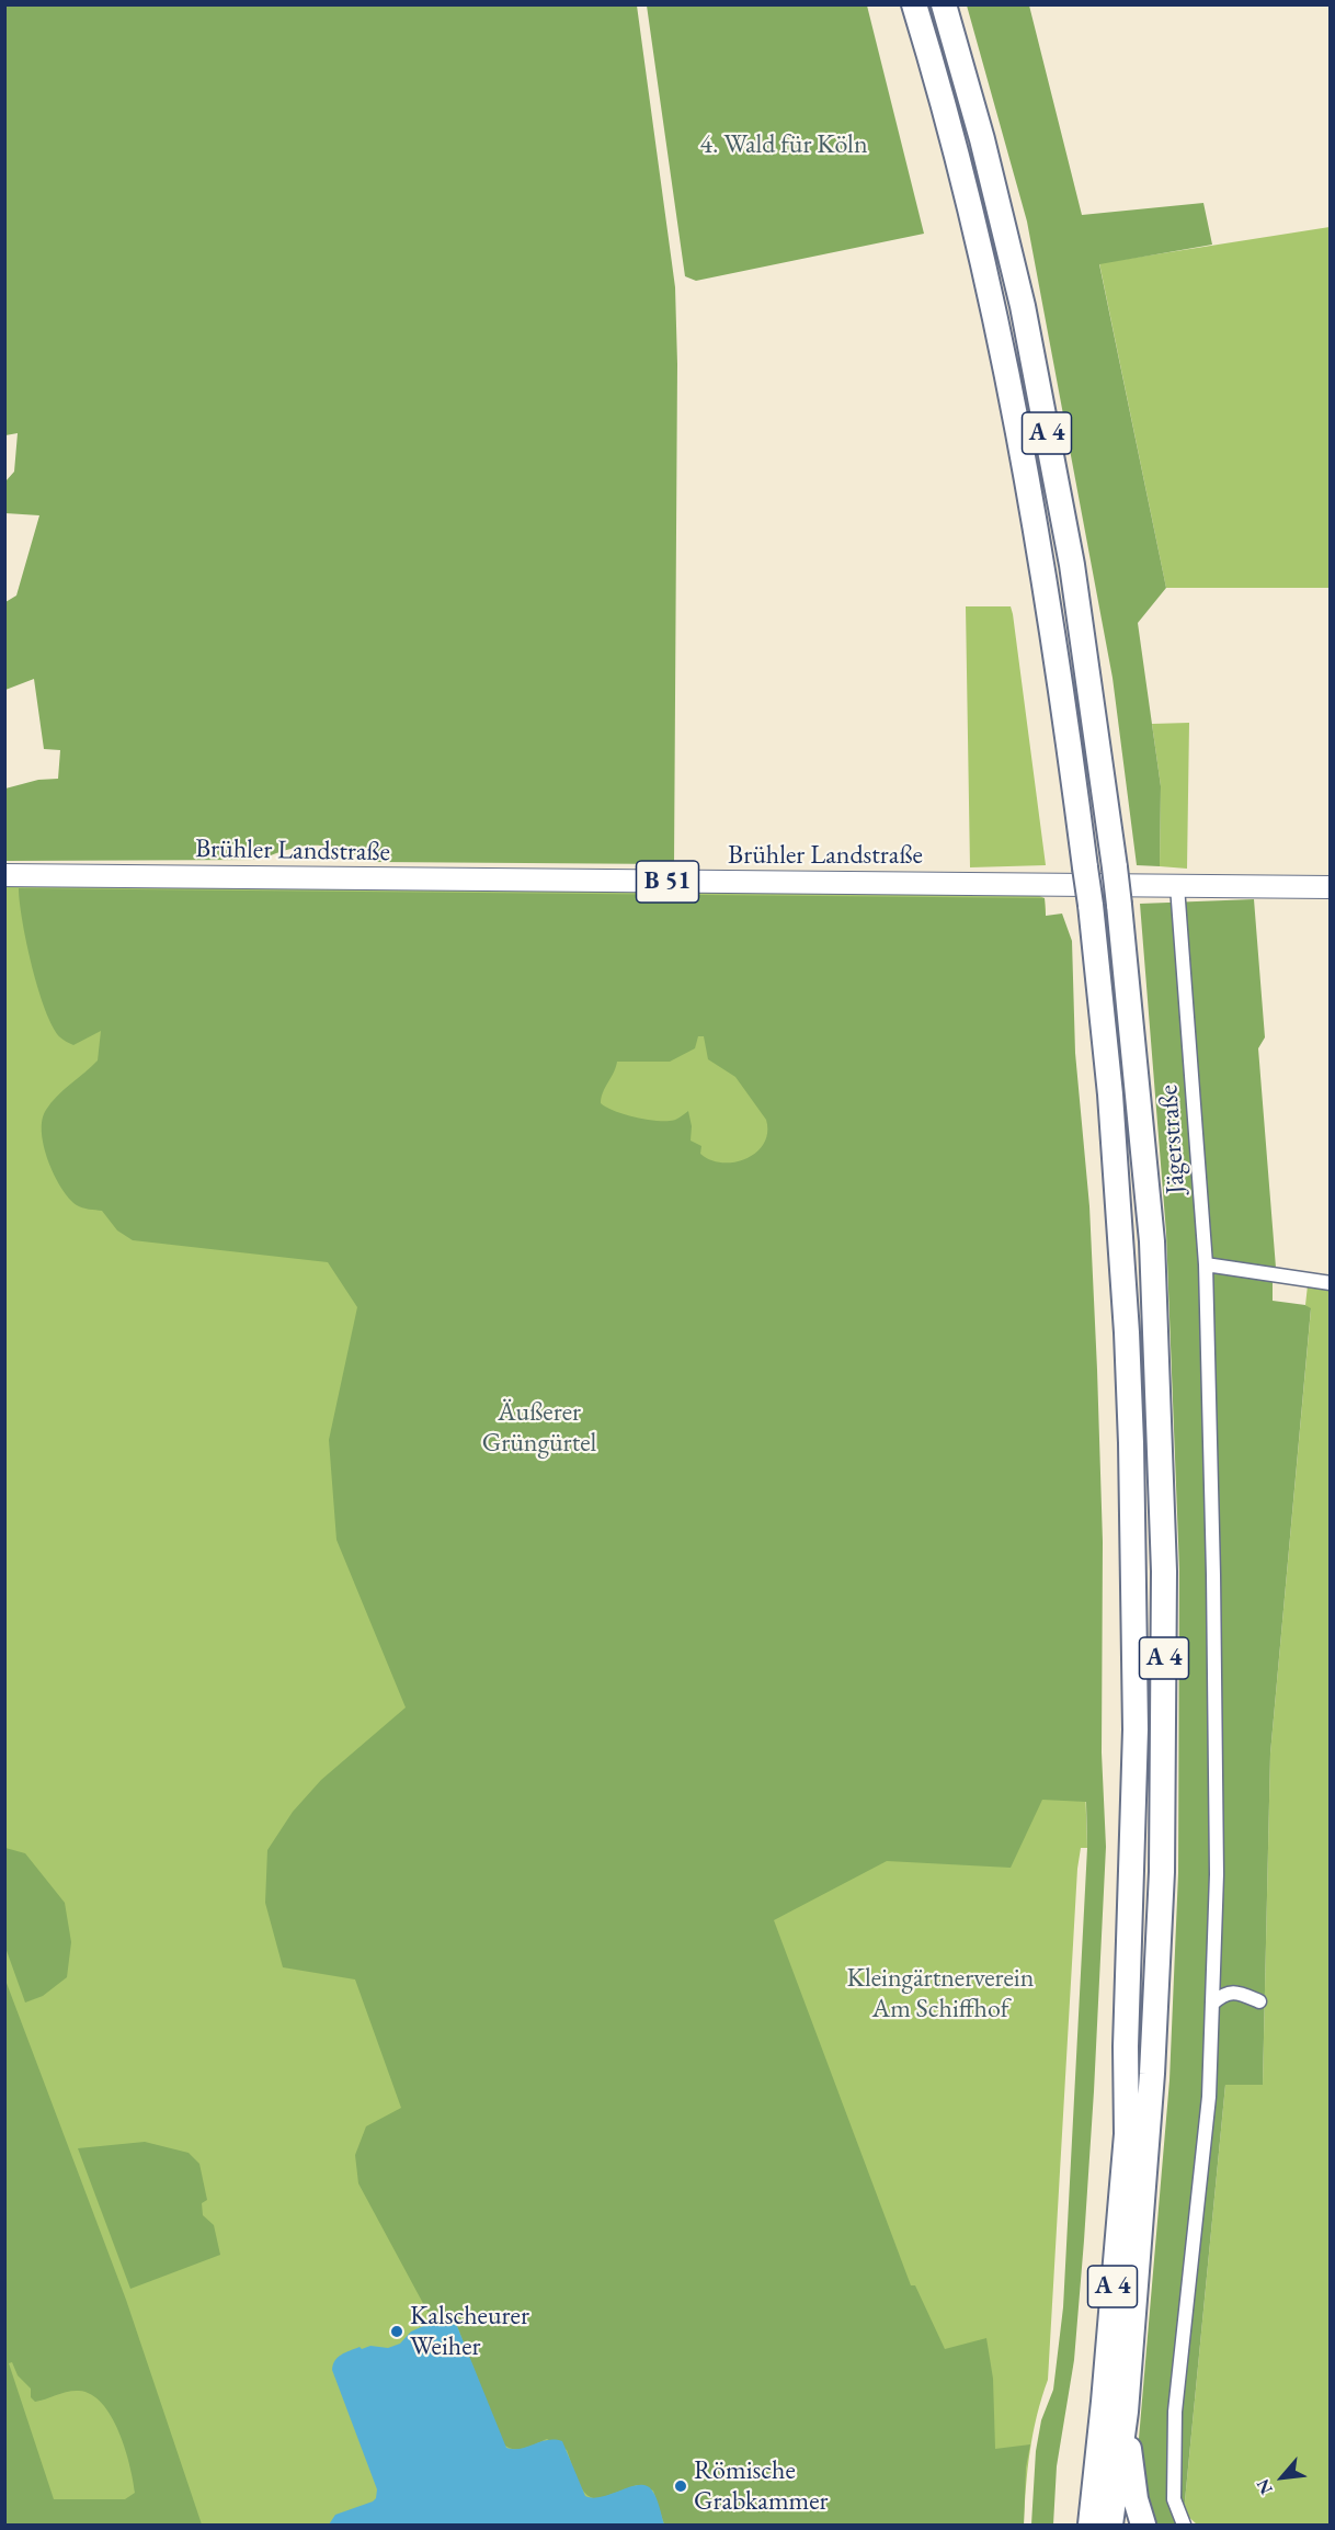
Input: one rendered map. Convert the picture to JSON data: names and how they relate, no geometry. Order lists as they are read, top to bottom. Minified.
{"streets":{"highway":["A 4"],"main road":["Brühler Landstraße","B 51"],"street":["Jägerstraße"]},"crossings":[["Brühler Landstraße","Jägerstraße"]],"parks":["4. Wald für Köln","Äußerer Grüngürtel","Kleingärtnerverein Am Schiffhof"],"places":["Kalscheurer Weiher","Römische Grabkammer"],"north":"bottom left"}
